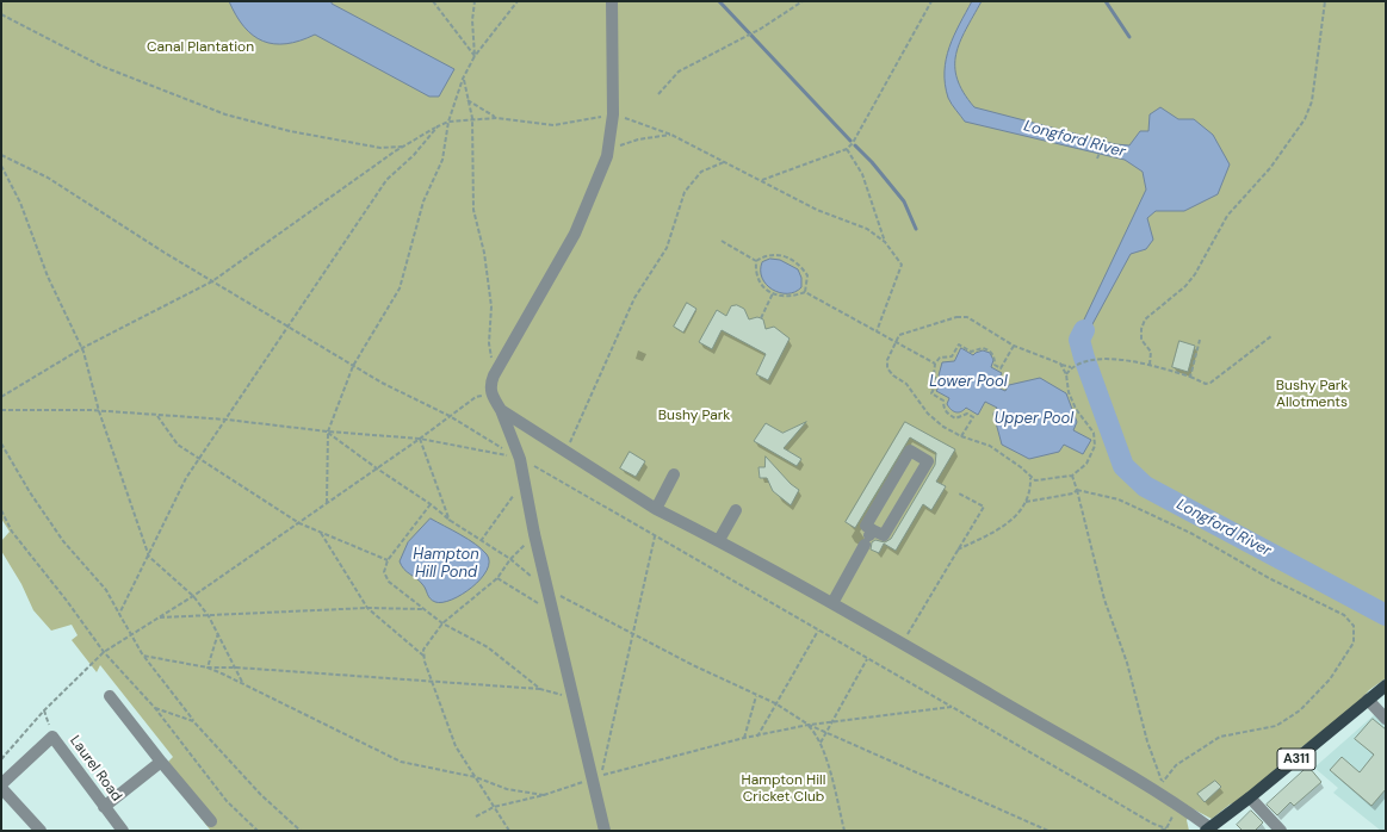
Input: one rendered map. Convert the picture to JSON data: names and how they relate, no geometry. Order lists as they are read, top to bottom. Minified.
{"streets":{"main road":["A311"],"street":["Laurel Road"]},"water":["Longford River","Lower Pool","Upper Pool","Hampton Hill Pond"],"parks":["Canal Plantation","Bushy Park Allotments","Bushy Park","Hampton Hill Cricket Club"]}
